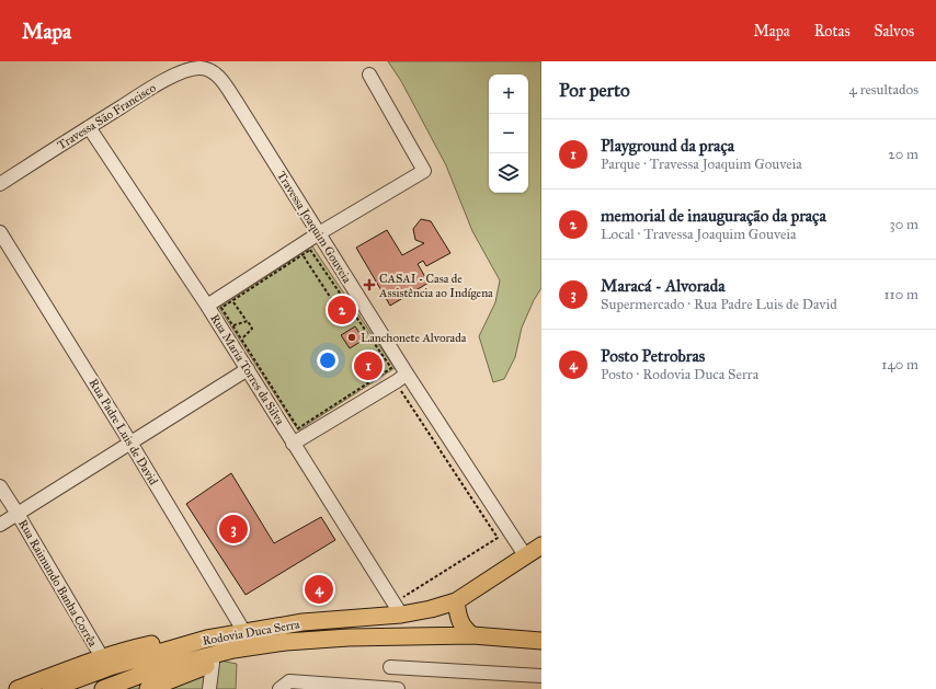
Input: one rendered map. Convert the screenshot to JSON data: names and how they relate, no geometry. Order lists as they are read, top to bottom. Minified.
{"streets":{"main road":["Rodovia Duca Serra"],"street":["Travessa São Francisco","Travessa Joaquim Gouveia","Rua Maria Torres da Silva","Rua Padre Luis de David","Rua Raimundo Banha Corrêa"]},"crossings":[["Travessa São Francisco","Travessa Joaquim Gouveia"],["Travessa São Francisco","Rua Maria Torres da Silva"],["Travessa Joaquim Gouveia","Rodovia Duca Serra"],["Rua Maria Torres da Silva","Rodovia Duca Serra"],["Rua Padre Luis de David","Rodovia Duca Serra"]],"places":{"health":["CASAI - Casa de Assistência ao Indígena"],"other":["Lanchonete Alvorada"]},"page":{"header":"Mapa","nav":["Mapa","Rotas","Salvos"],"heading":["Por perto","4 resultados"],"map_buttons":["+","−"],"list":[{"mark":"1","name":"Playground da praça","note":"Parque · Travessa Joaquim Gouveia","value":"20 m"},{"mark":"2","name":"memorial de inauguração da praça","note":"Local · Travessa Joaquim Gouveia","value":"30 m"},{"mark":"3","name":"Maracá - Alvorada","note":"Supermercado · Rua Padre Luis de David","value":"110 m"},{"mark":"4","name":"Posto Petrobras","note":"Posto · Rodovia Duca Serra","value":"140 m"}],"pins":["2","1","3","4"]}}
